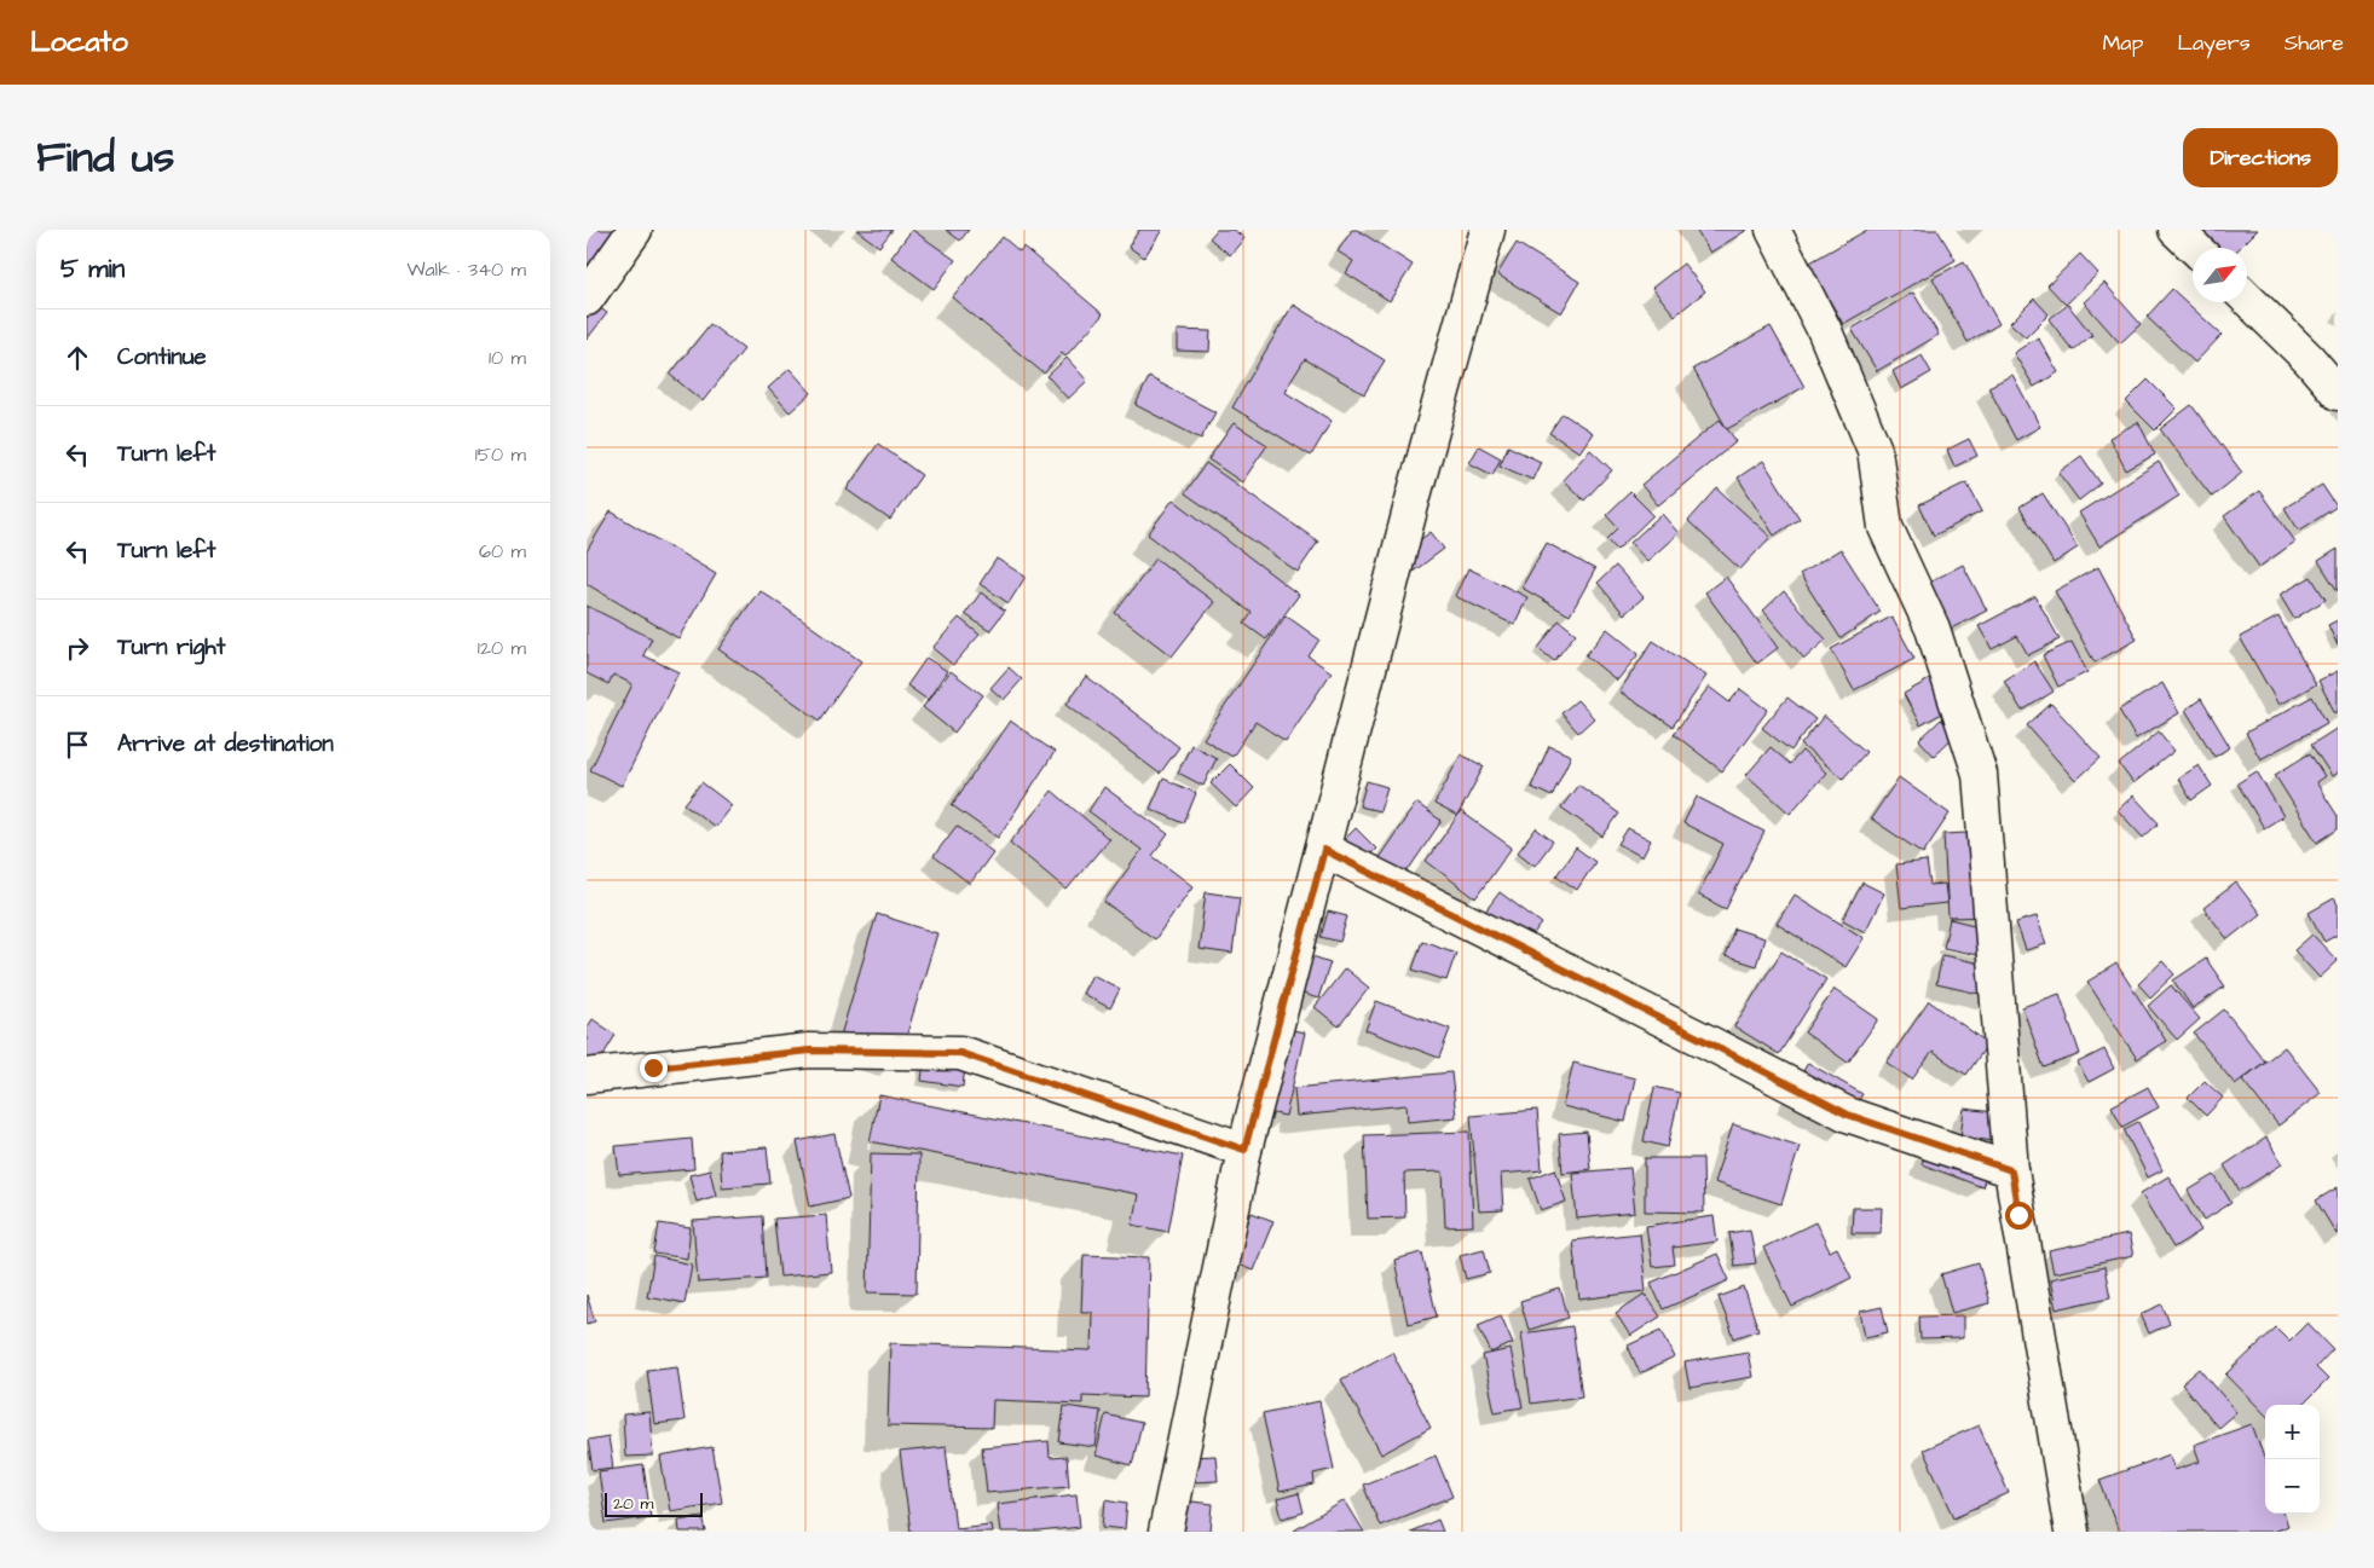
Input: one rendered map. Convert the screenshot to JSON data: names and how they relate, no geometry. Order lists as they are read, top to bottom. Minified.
{"scale_bar":"20 m","north":"top right","page":{"header":"Locato","nav":["Map","Layers","Share"],"title":"Find us","buttons":"Directions","heading":["5 min","Walk · 340 m"],"list":[["Continue","10 m"],["Turn left","150 m"],["Turn left","60 m"],["Turn right","120 m"],"Arrive at destination"],"map_buttons":["+","−"],"scale":"20 m"}}
